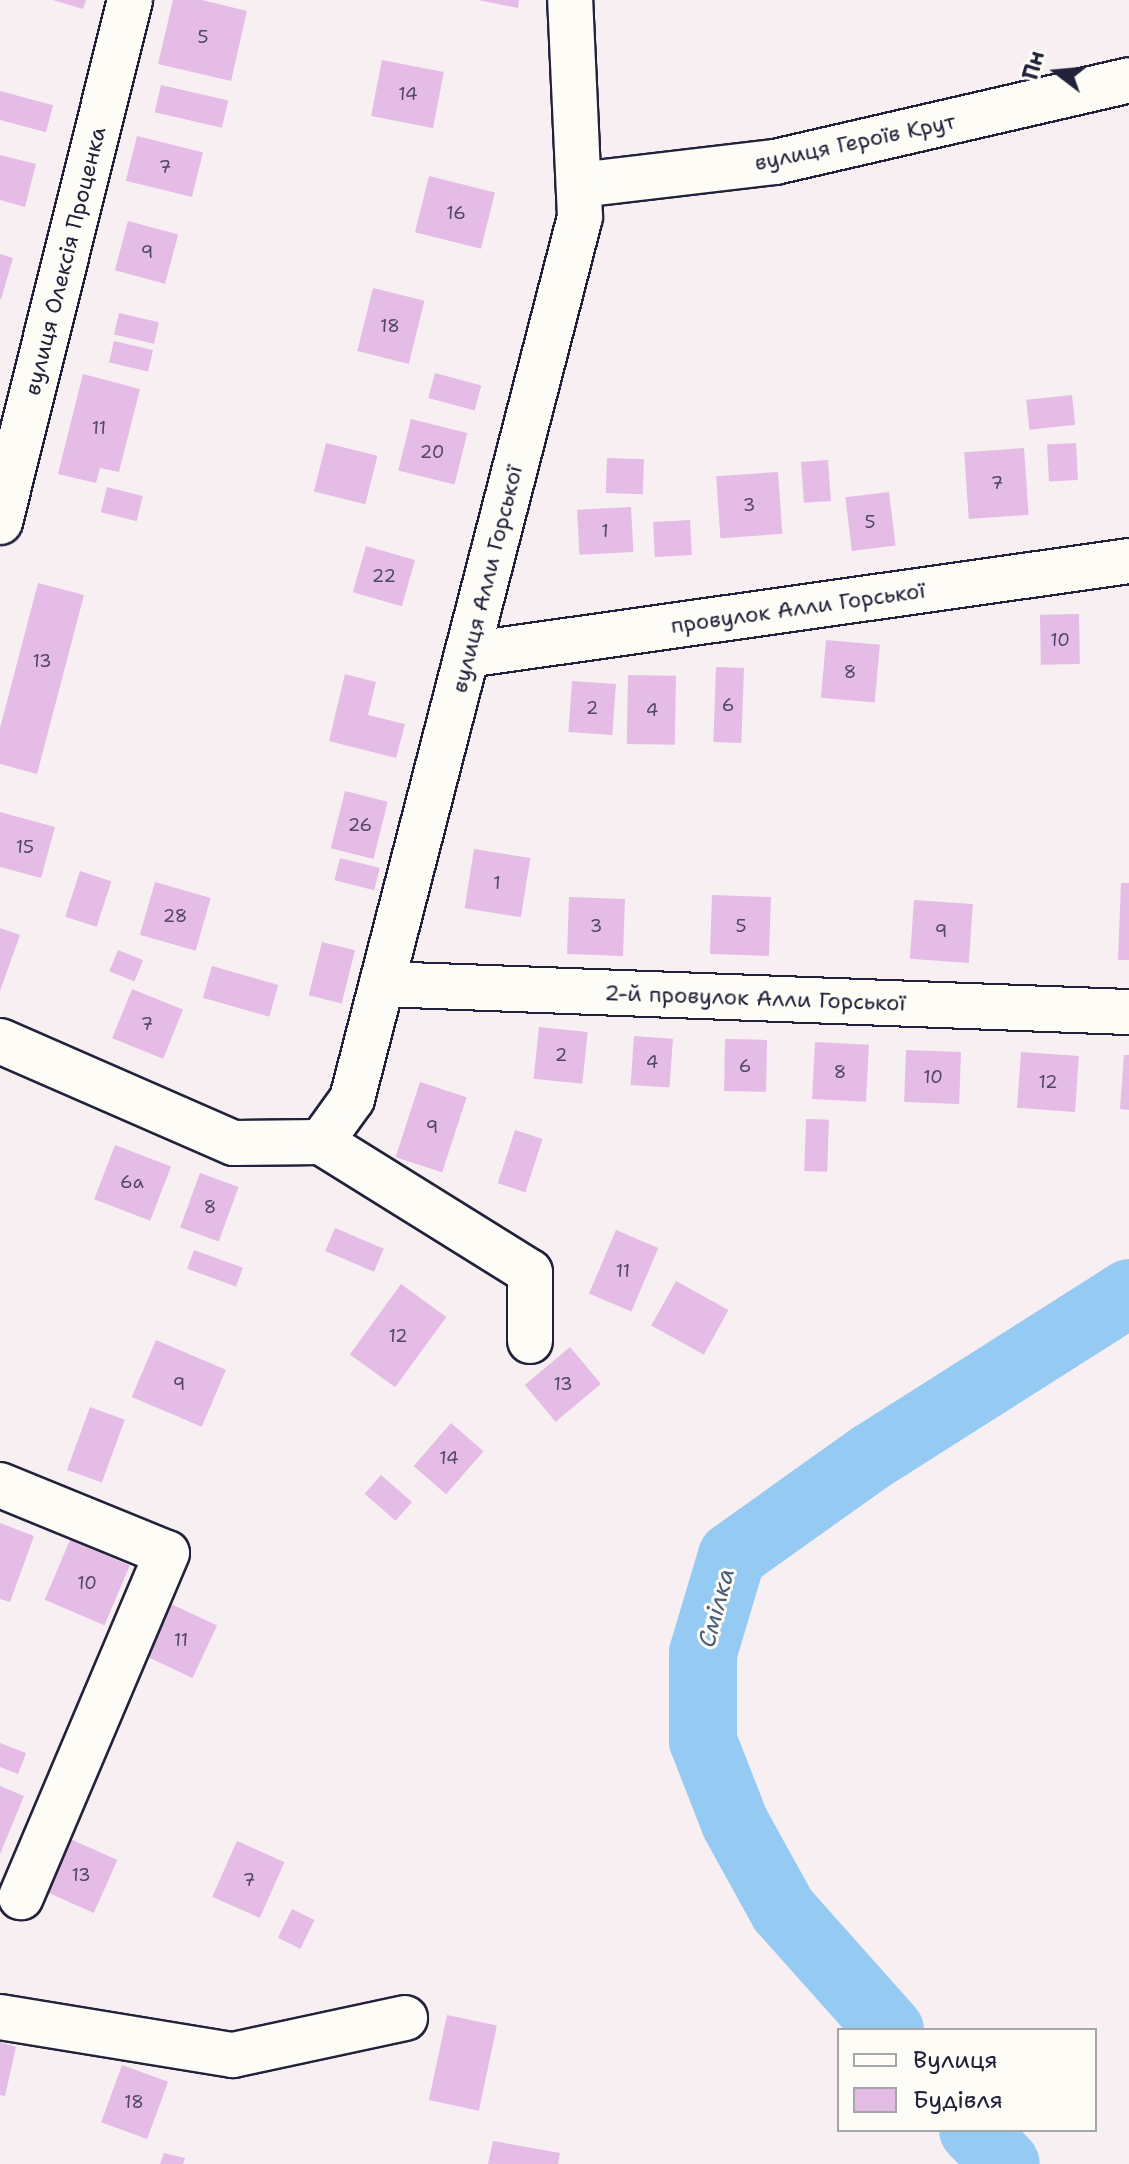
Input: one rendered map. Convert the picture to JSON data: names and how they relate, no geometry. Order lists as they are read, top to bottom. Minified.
{"streets":{"street":["вулиця Героїв Крут","вулиця Олексія Проценка","вулиця Алли Горської","провулок Алли Горської","2-й провулок Алли Горської"]},"crossings":[["вулиця Героїв Крут","вулиця Алли Горської"],["вулиця Алли Горської","провулок Алли Горської"],["вулиця Алли Горської","2-й провулок Алли Горської"]],"water":["Смілка"],"house_numbers":["5","14","7","16","9","18","11","20","7","3","5","1","22","10","13","8","6","2","4","26","15","1","28","3","5","9","7","2","4","6","8","10","12","9","6а","8","11","12","9","13","14","10","11","13","7","18"],"legend":["Вулиця","Будівля"],"north":"left"}
